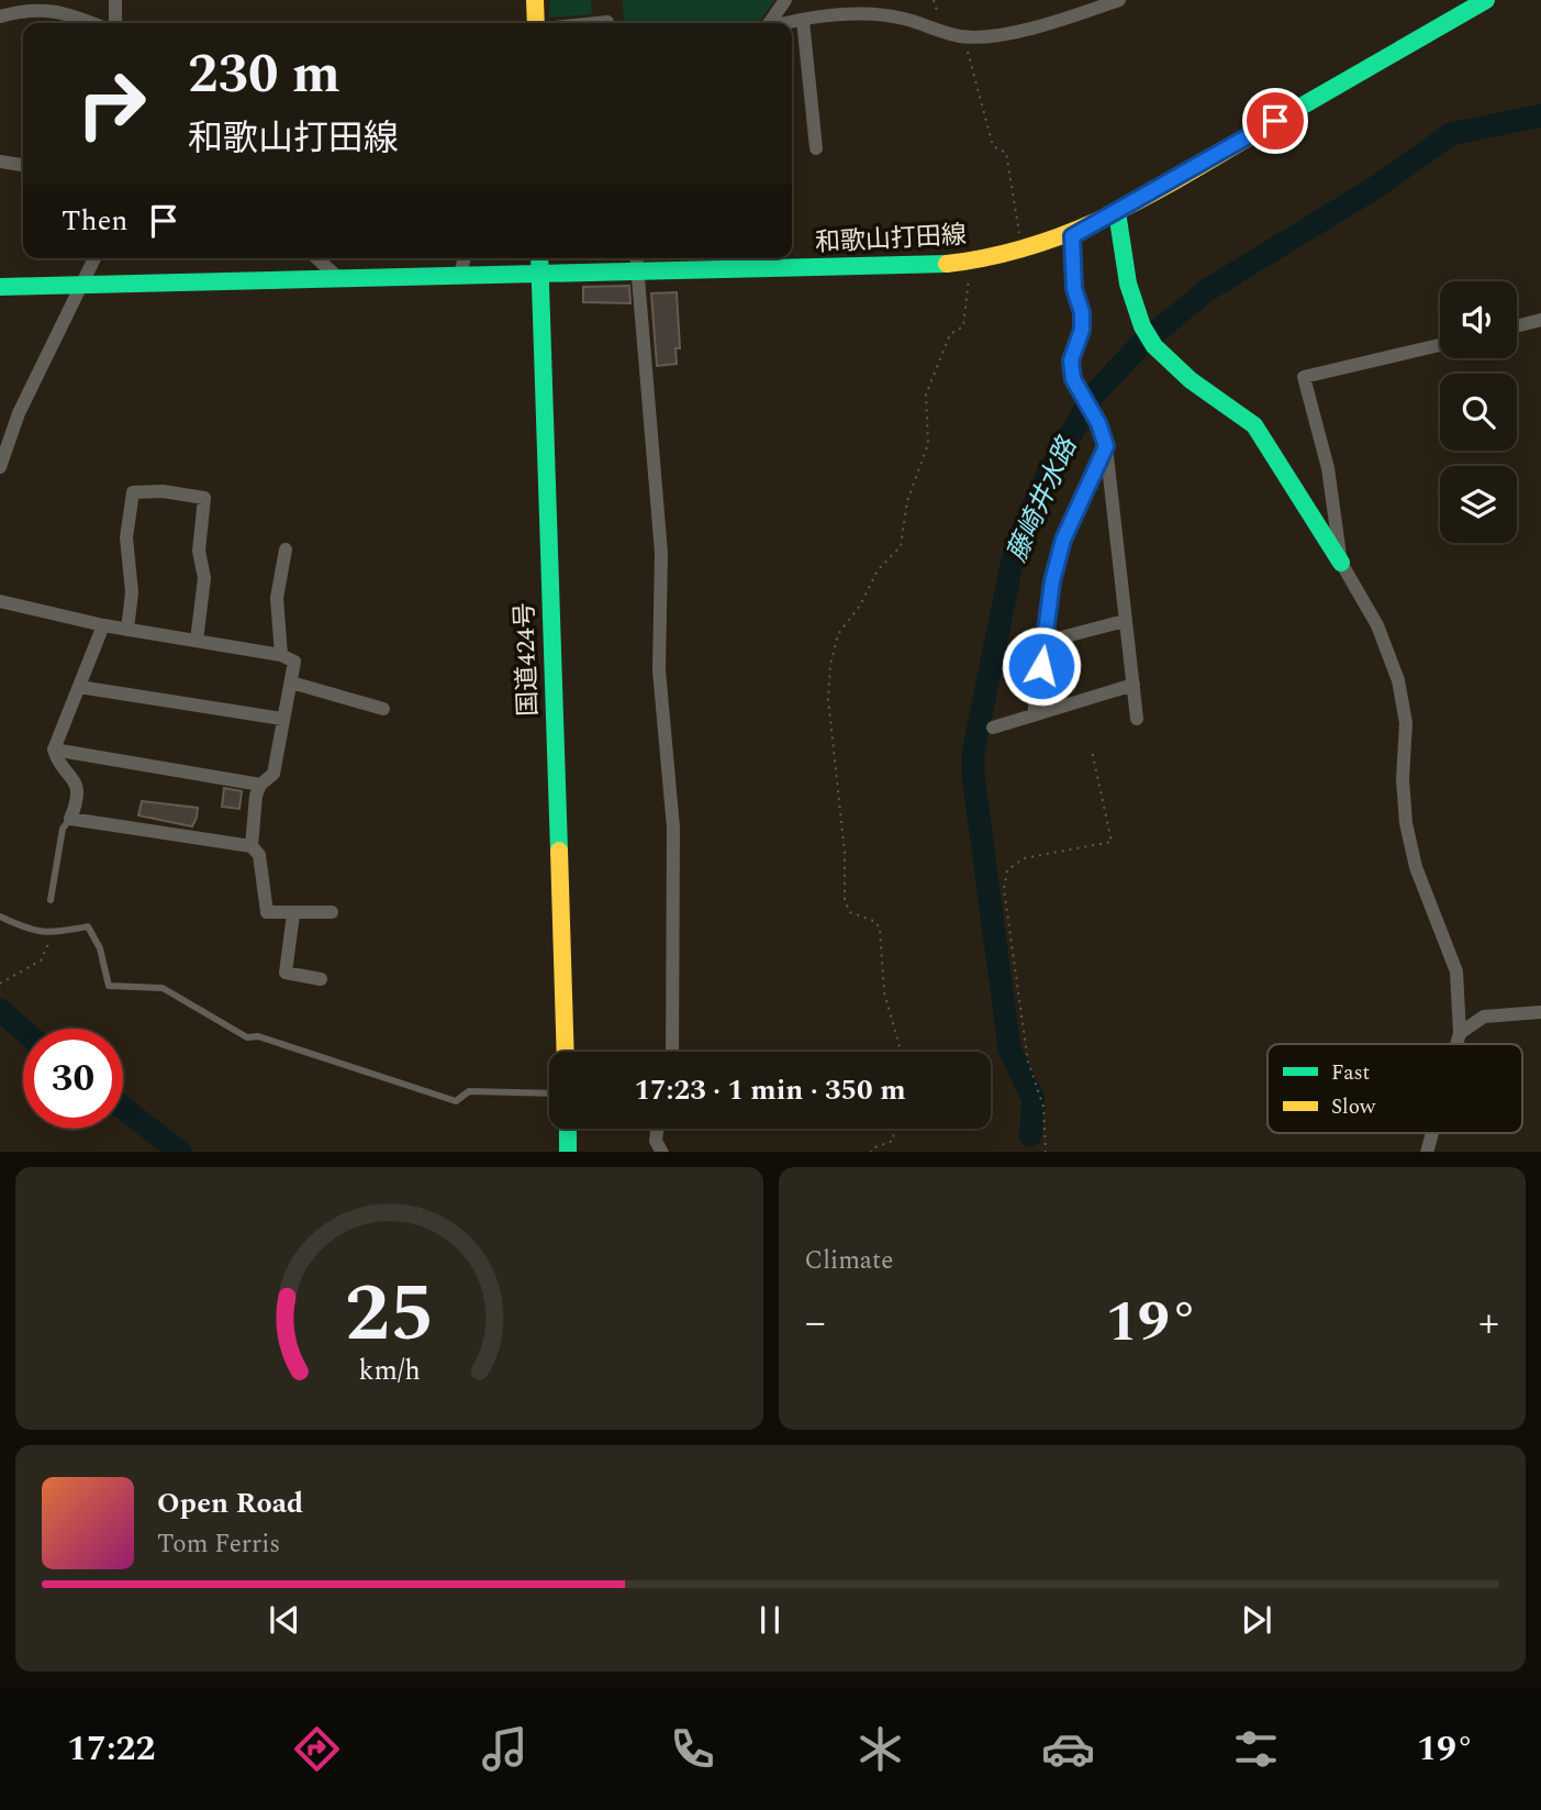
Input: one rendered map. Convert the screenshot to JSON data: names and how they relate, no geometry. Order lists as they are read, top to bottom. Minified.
{"streets":{"main road":["和歌山打田線","国道424号"]},"crossings":[["和歌山打田線","国道424号"]],"water":["藤崎井水路"],"legend":["Fast","Slow"],"page":{"turn":["230 m","和歌山打田線"],"then":"Then","limit":"30","trip":"17:23 · 1 min · 350 m","tile":"Climate","heat":["−","19°","+"],"song":["Open Road","Tom Ferris"],"tabs":["17:22","19°"],"gauge":["25","km/h"]}}
